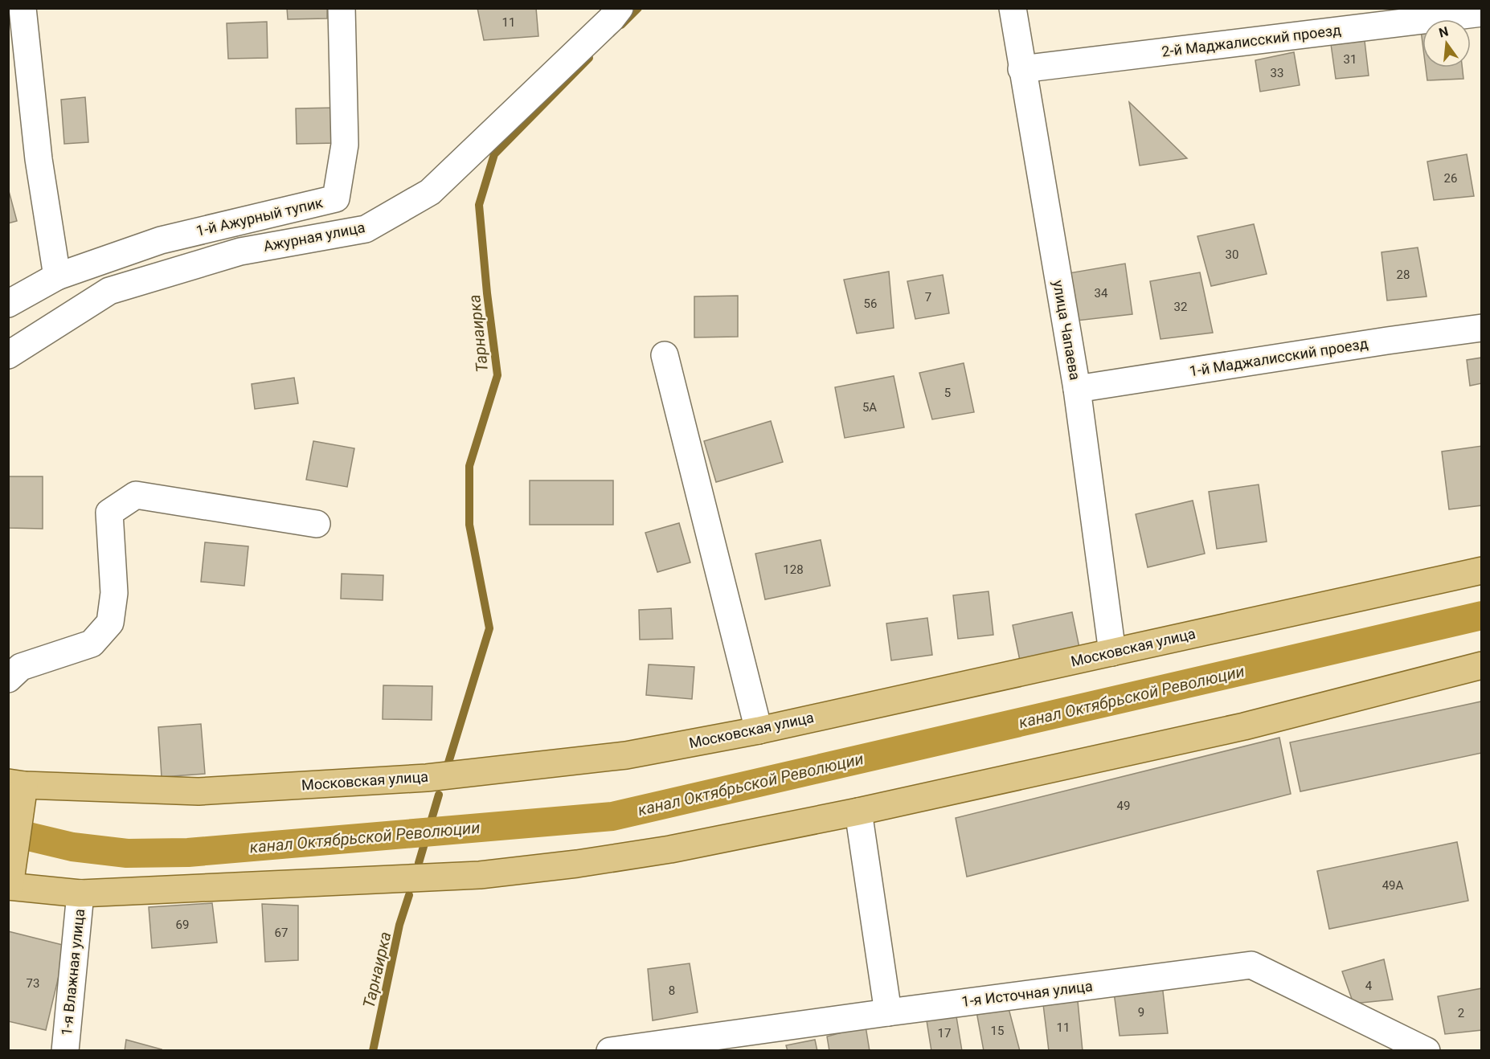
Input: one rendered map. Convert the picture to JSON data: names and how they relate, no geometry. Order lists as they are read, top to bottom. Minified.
{"streets":{"main road":["Московская улица"],"street":["2-й Маджалисский проезд","1-й Ажурный тупик","Ажурная улица","улица Чапаева","1-й Маджалисский проезд","1-я Влажная улица","1-я Источная улица"]},"crossings":[["2-й Маджалисский проезд","улица Чапаева"],["улица Чапаева","1-й Маджалисский проезд"],["улица Чапаева","Московская улица"]],"water":["Тарнаирка","канал Октябрьской Революции"],"house_numbers":["11","31","33","26","30","28","34","7","56","32","5","5А","128","49","49А","69","67","73","4","8","9","2","11","15","17"],"north":"top"}
